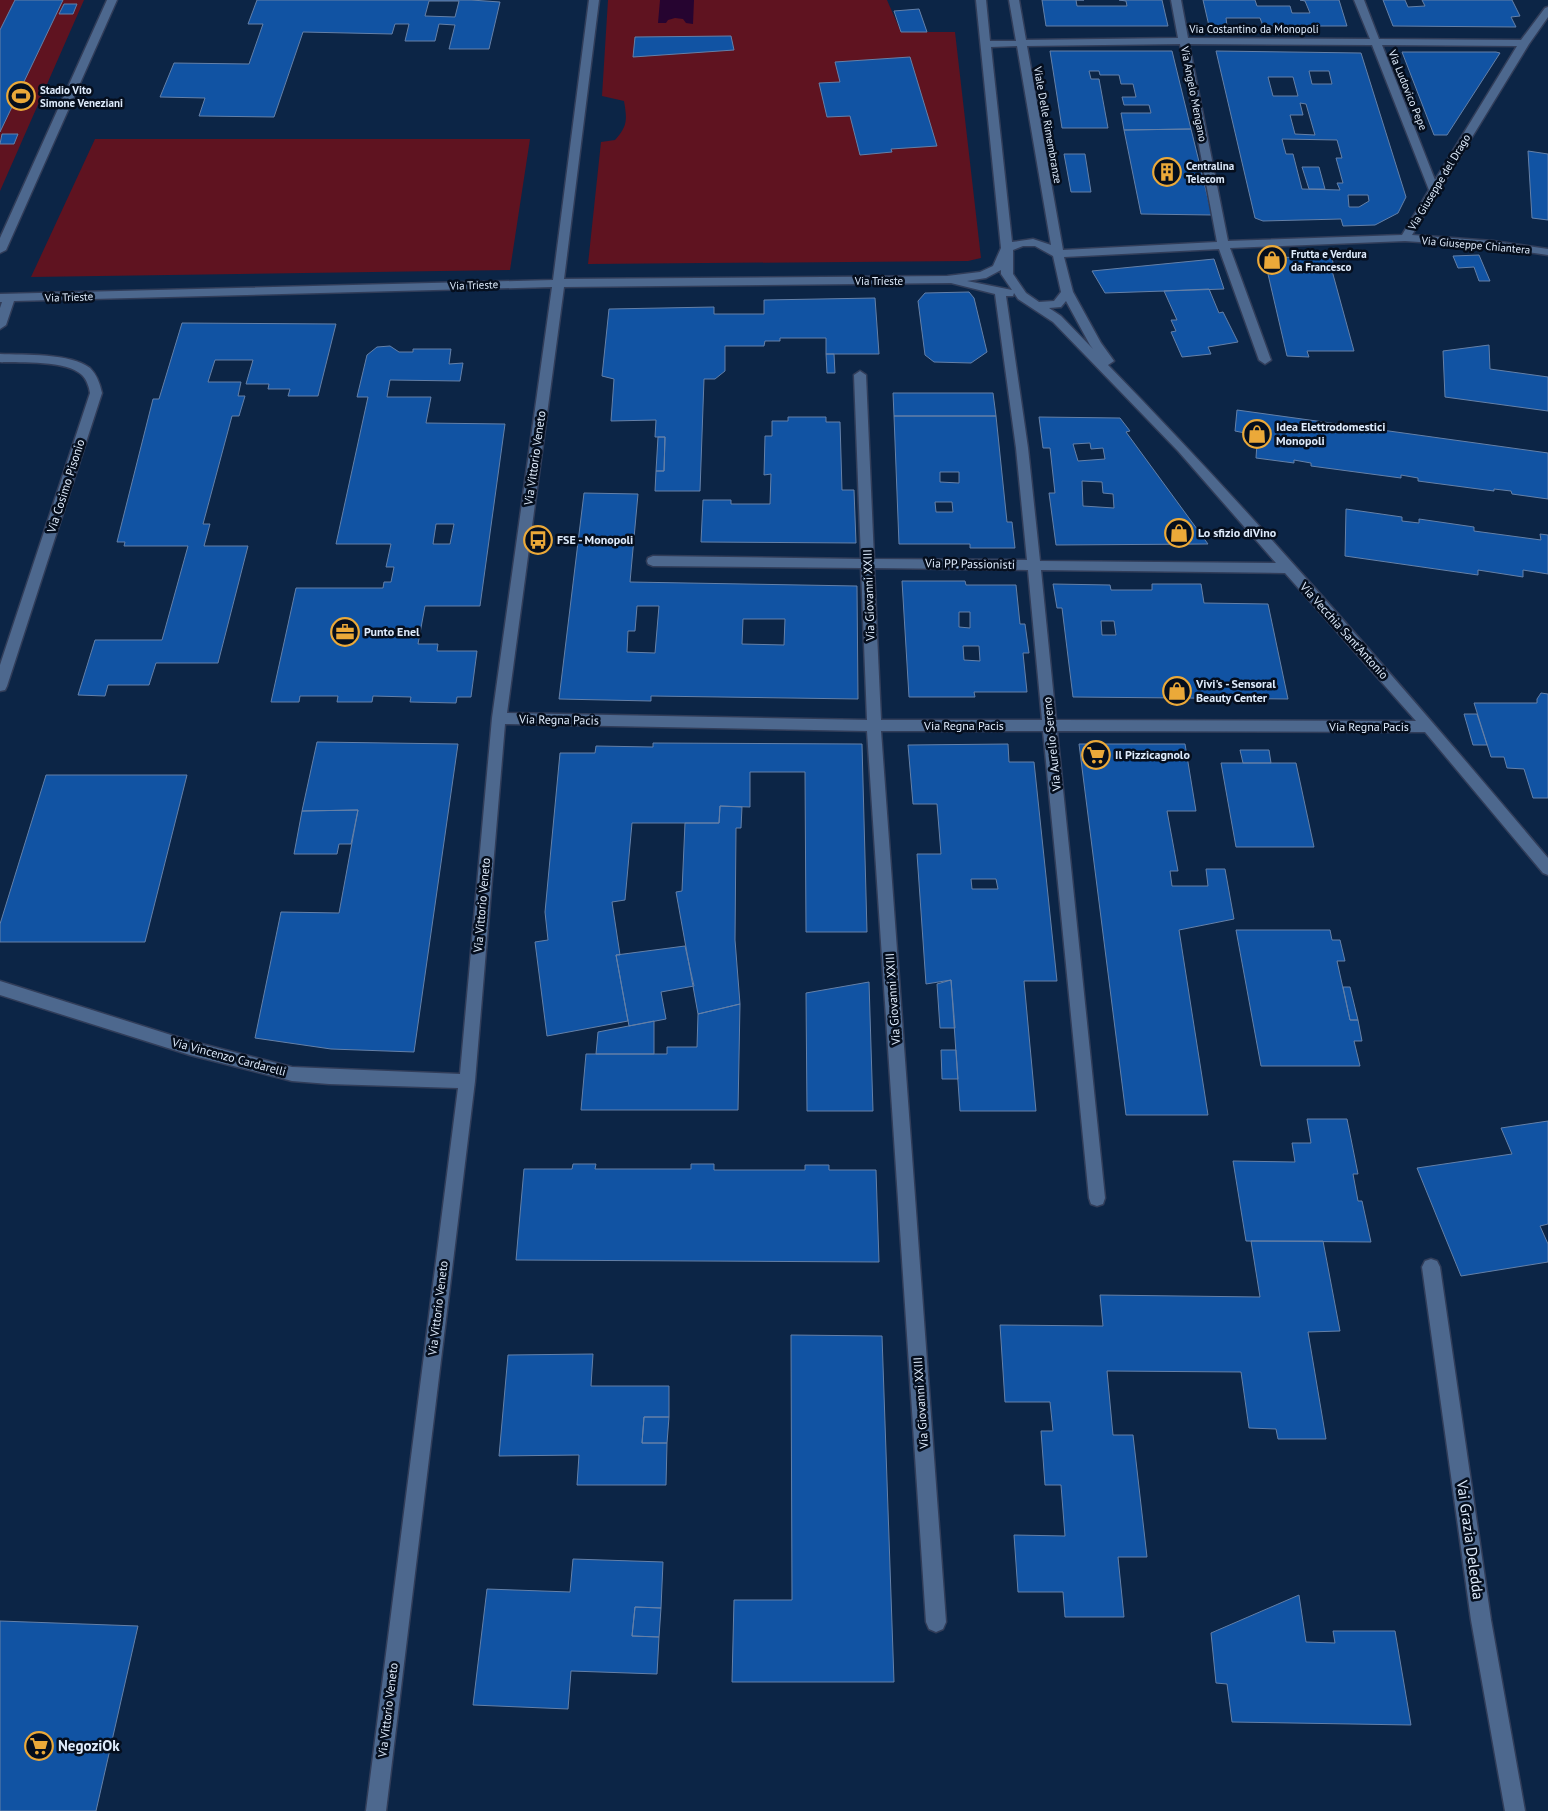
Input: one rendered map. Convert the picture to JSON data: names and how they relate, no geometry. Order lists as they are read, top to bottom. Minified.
{"streets":{"street":["Via Costantino da Monopoli","Via Ludovico Pepe","Via Angelo Mengano","Viale Delle Rimembranze","Via Giuseppe del Drago","Via Giuseppe Chiantera","Via Trieste","Via Vittorio Veneto","Via Cosimo Pisonio","Via PP. Passionisti","Via Giovanni XXIII","Via Vecchia Sant'Antonio","Via Regna Pacis","Via Aurelio Sereno","Via Vincenzo Cardarelli","Vai Grazia Deledda"]},"crossings":[["Via Costantino da Monopoli","Via Ludovico Pepe"],["Via Costantino da Monopoli","Via Angelo Mengano"],["Via Costantino da Monopoli","Viale Delle Rimembranze"],["Via Costantino da Monopoli","Via Giuseppe del Drago"],["Via Ludovico Pepe","Via Giuseppe del Drago"],["Via Angelo Mengano","Via Giuseppe del Drago"],["Viale Delle Rimembranze","Via Giuseppe del Drago"],["Viale Delle Rimembranze","Via Vecchia Sant'Antonio"],["Via Giuseppe del Drago","Via Giuseppe Chiantera"],["Via Giuseppe del Drago","Via Vecchia Sant'Antonio"],["Via Trieste","Via Vittorio Veneto"],["Via Vittorio Veneto","Via Regna Pacis"],["Via Vittorio Veneto","Via Vincenzo Cardarelli"],["Via PP. Passionisti","Via Giovanni XXIII"],["Via PP. Passionisti","Via Vecchia Sant'Antonio"],["Via PP. Passionisti","Via Aurelio Sereno"],["Via Giovanni XXIII","Via Regna Pacis"],["Via Vecchia Sant'Antonio","Via Regna Pacis"],["Via Regna Pacis","Via Aurelio Sereno"]],"places":{"sports":["Stadio Vito Simone Veneziani"],"building":["Centralina Telecom"],"shop":["Frutta e Verdura da Francesco","Idea Elettrodomestici Monopoli","Lo sfizio diVino","Vivi's - Sensoral Beauty Center"],"bus stop":["FSE - Monopoli"],"office":["Punto Enel"],"supermarket":["Il Pizzicagnolo","NegoziOk"]}}
